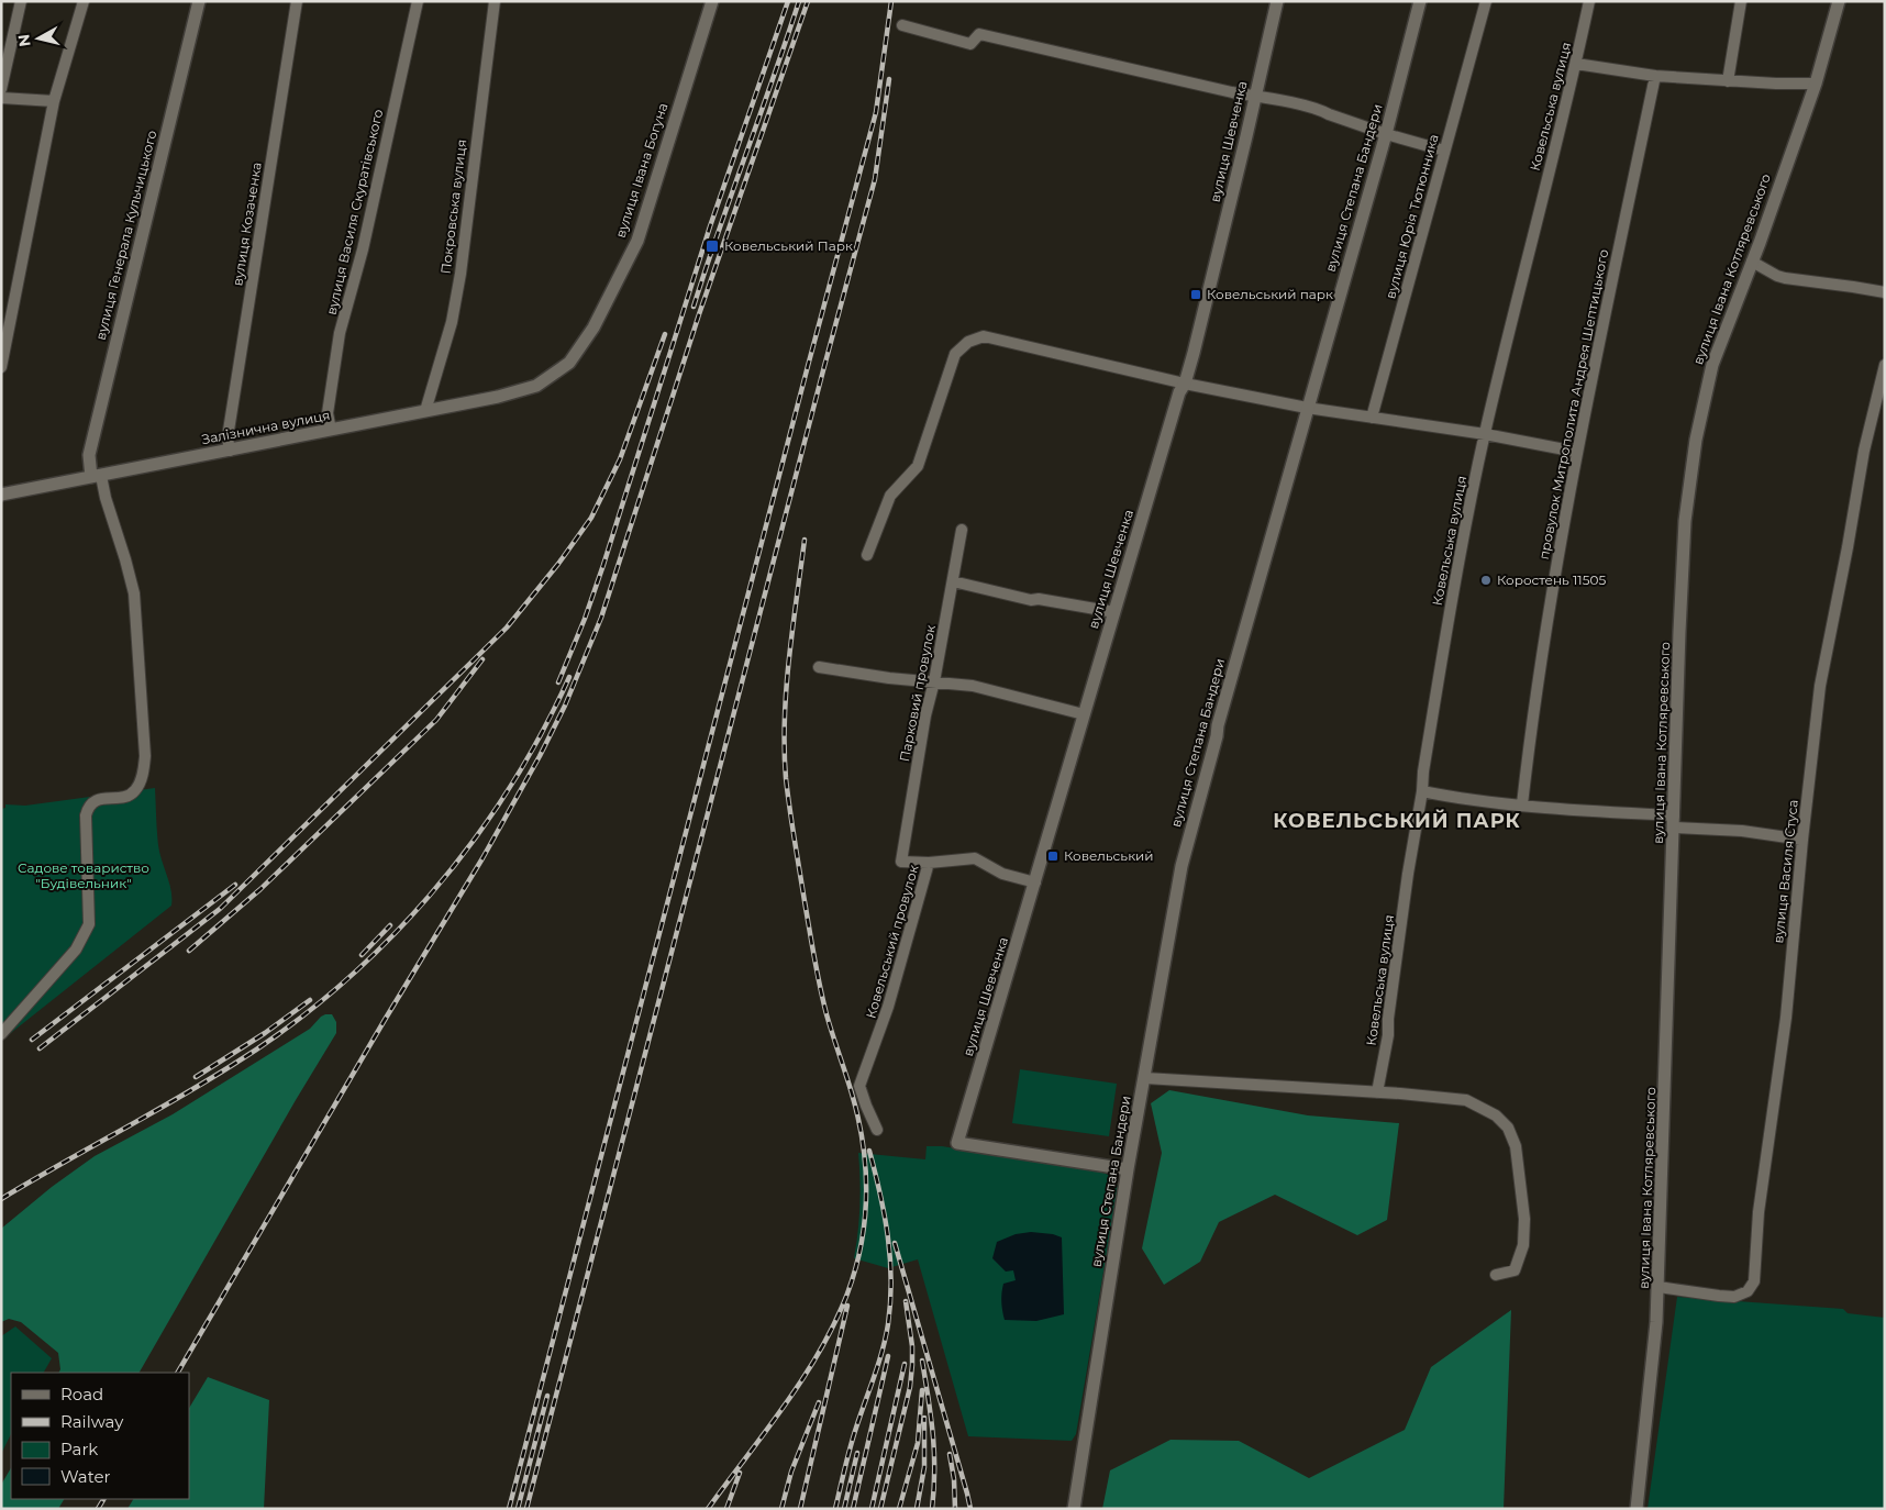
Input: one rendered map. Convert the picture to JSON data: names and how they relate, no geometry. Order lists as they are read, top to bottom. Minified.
{"streets":{"street":["Ковельська вулиця","вулиця Шевченка","вулиця Івана Богуна","вулиця Степана Бандери","Покровська вулиця","вулиця Василя Скуратівського","вулиця Юрія Тютюнника","вулиця Козаченка","вулиця Генерала Кульчицького","вулиця Івана Котляревського","провулок Митрополита Андрея Шептицького","Залізнична вулиця","Парковий провулок","вулиця Василя Стуса","Ковельський провулок"]},"crossings":[["вулиця Шевченка","вулиця Степана Бандери"],["вулиця Шевченка","Ковельський провулок"],["вулиця Івана Богуна","Залізнична вулиця"],["Покровська вулиця","Залізнична вулиця"],["вулиця Василя Скуратівського","Залізнична вулиця"],["вулиця Козаченка","Залізнична вулиця"],["вулиця Генерала Кульчицького","Залізнична вулиця"],["вулиця Івана Котляревського","вулиця Василя Стуса"],["Парковий провулок","Ковельський провулок"]],"districts":["КОВЕЛЬСЬКИЙ ПАРК"],"parks":["Садове товариство \"Будівельник\""],"places":{"transit":["Ковельський Парк","Ковельський парк","Ковельський"],"other":["Коростень 11505"]},"legend":["Road","Railway","Park","Water"],"north":"left"}
